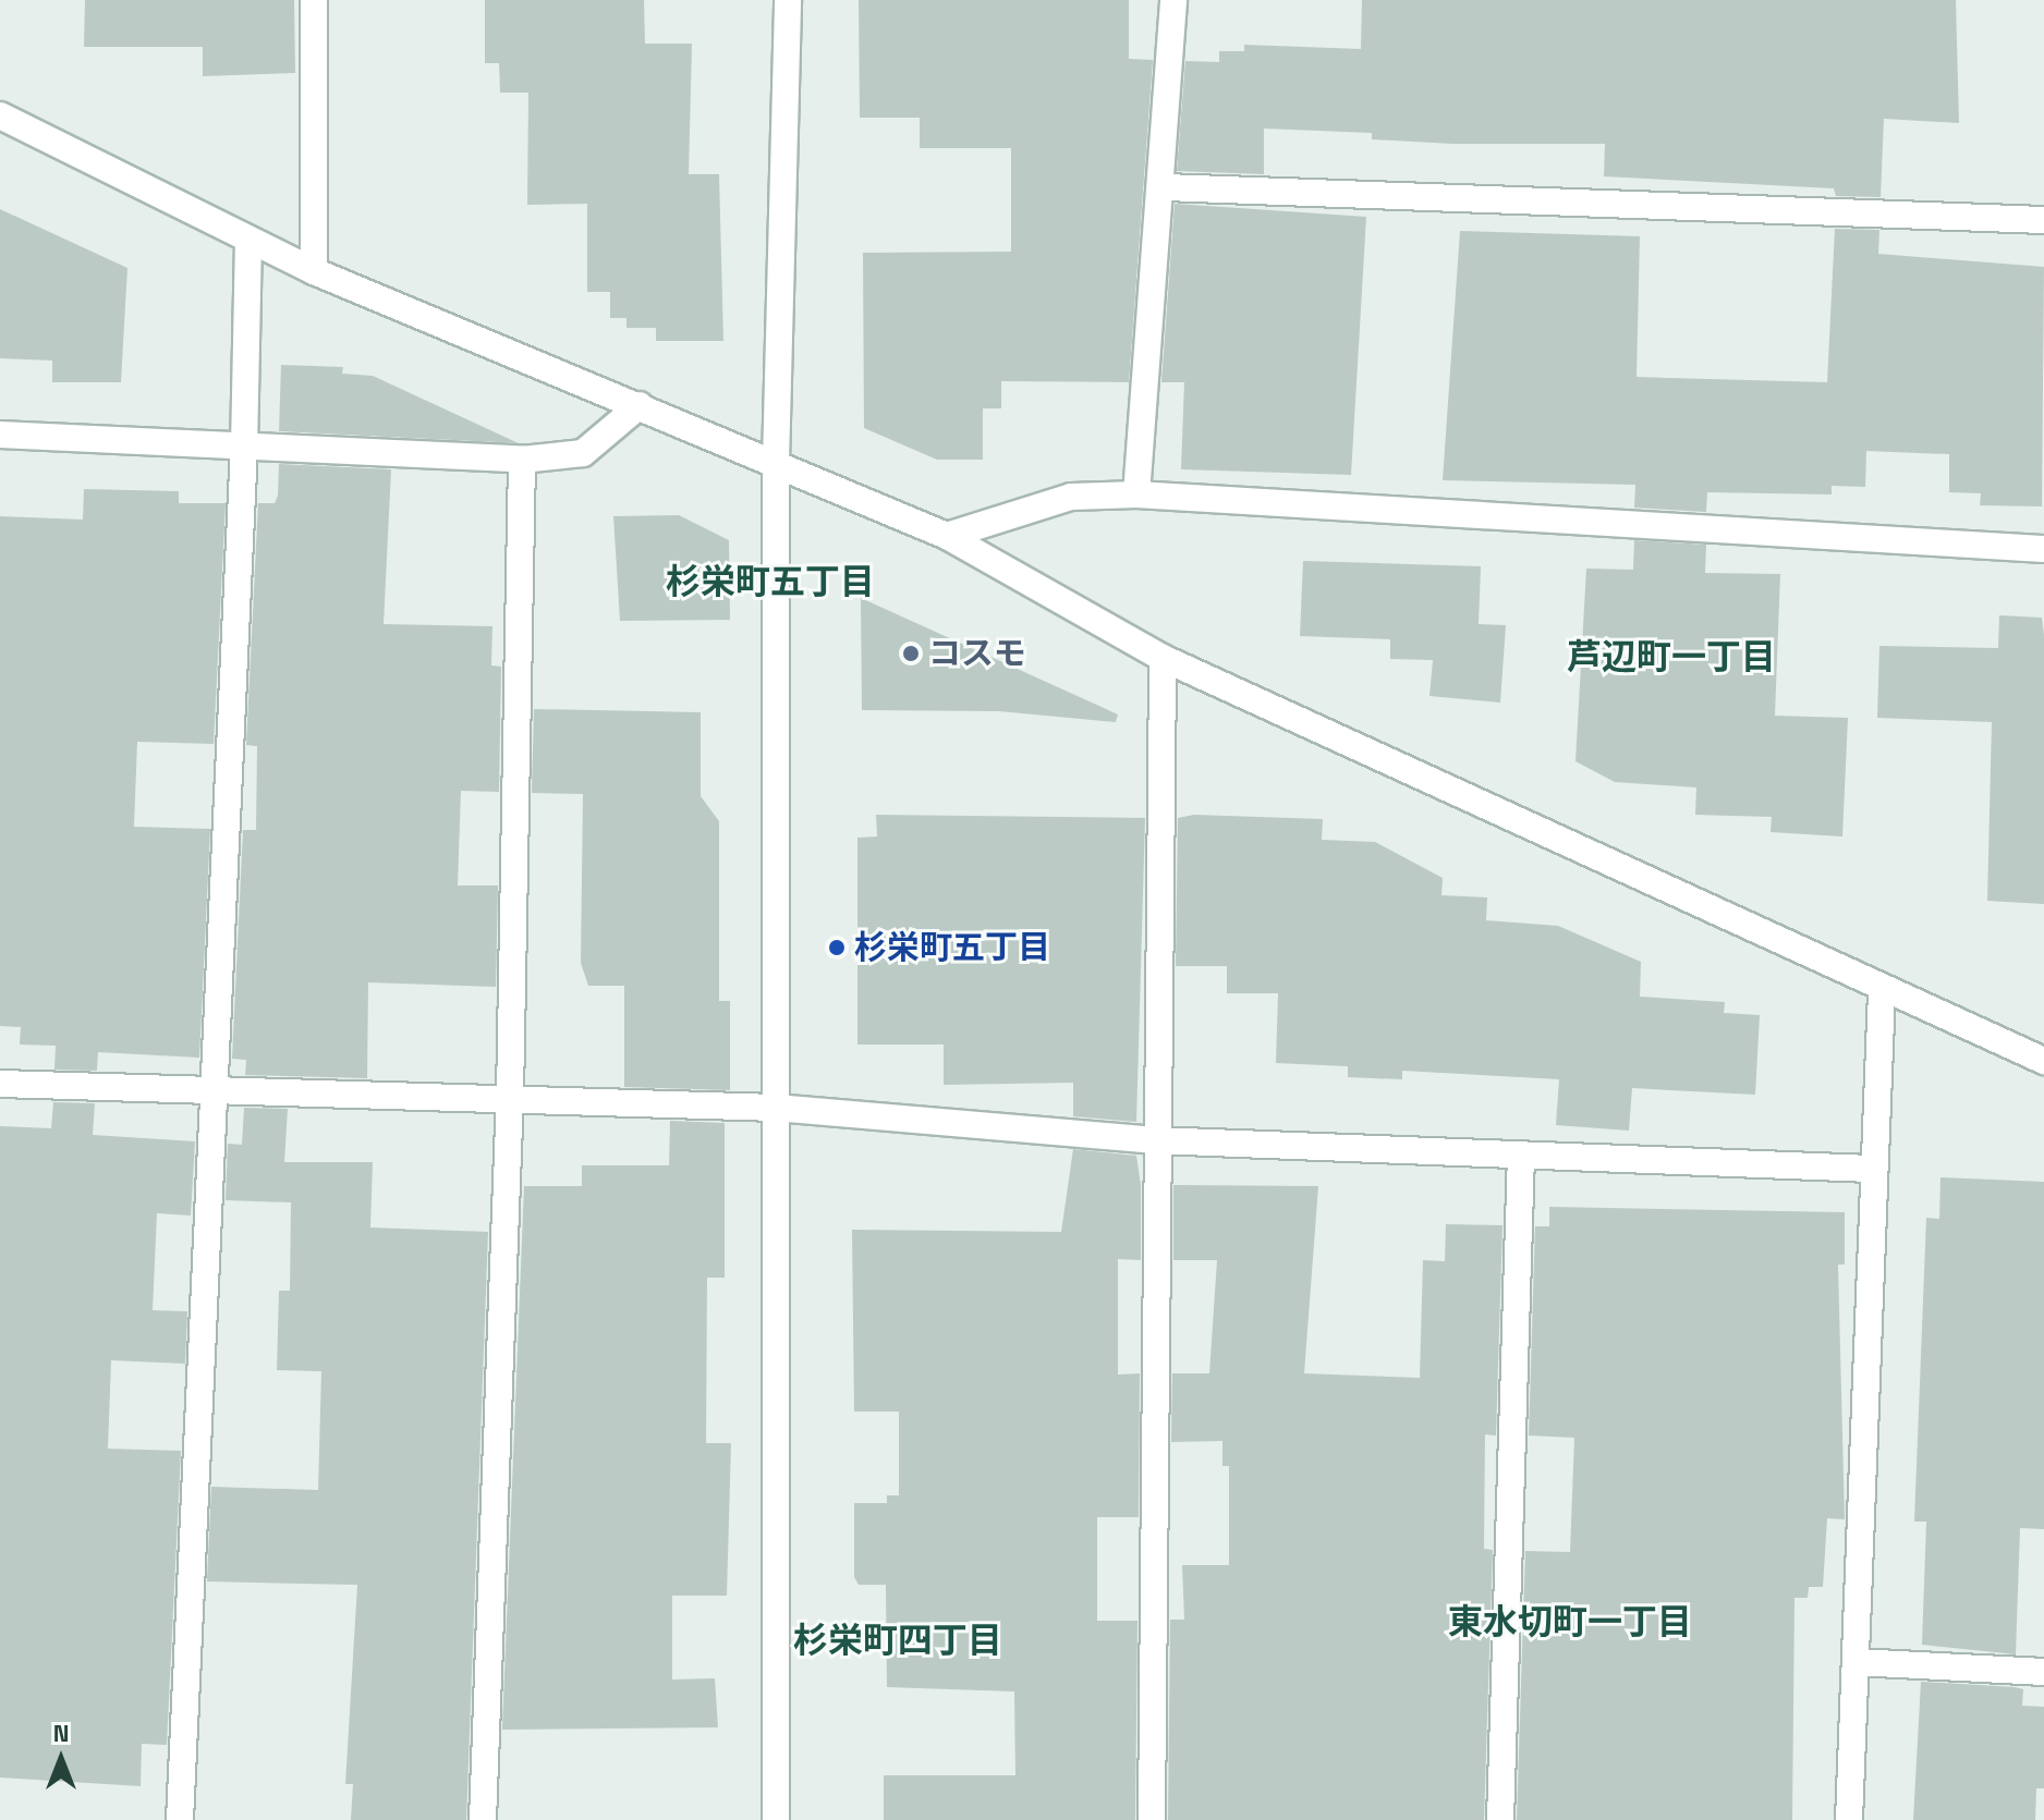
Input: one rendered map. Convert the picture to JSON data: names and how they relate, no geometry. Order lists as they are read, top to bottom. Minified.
{"districts":["杉栄町五丁目","芦辺町一丁目","東水切町一丁目","杉栄町四丁目"],"places":["コスモ","杉栄町五丁目"],"north":"top"}
